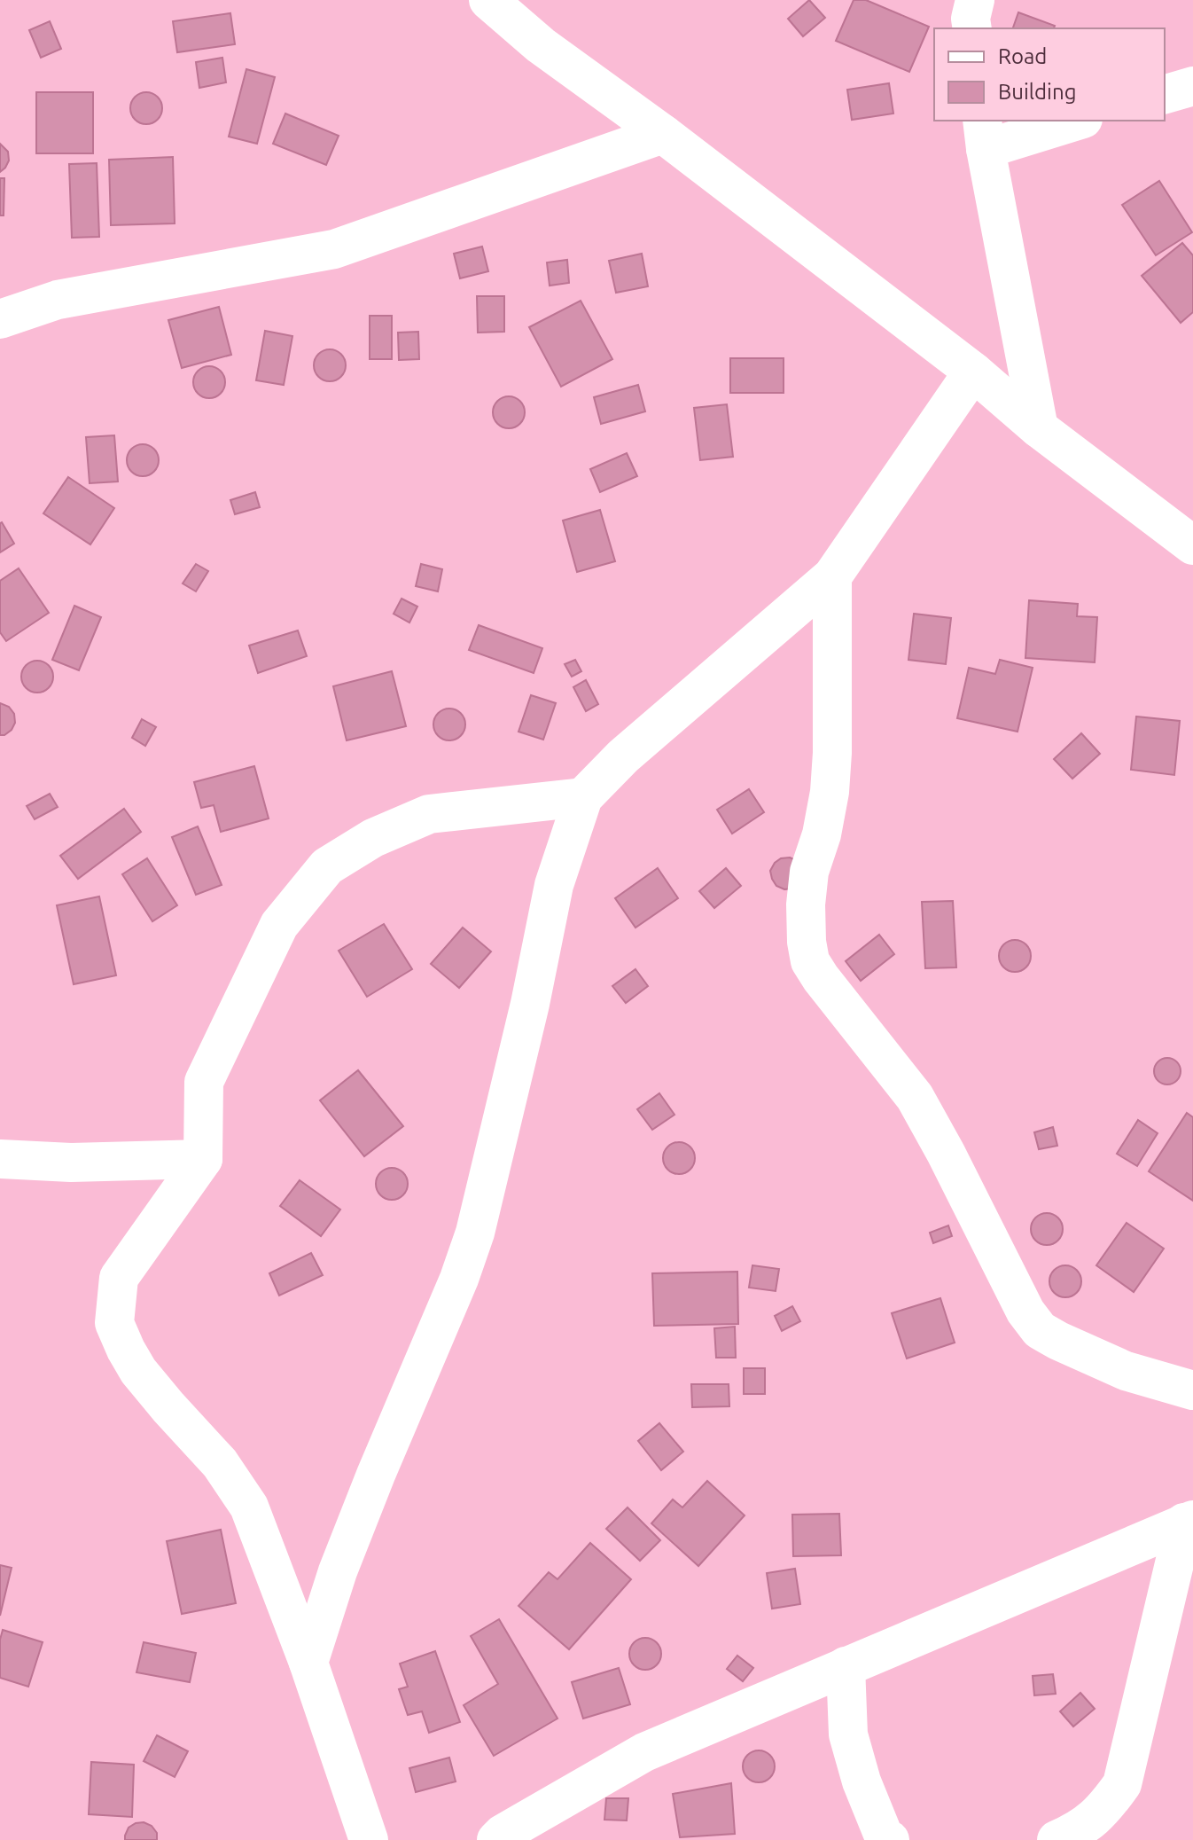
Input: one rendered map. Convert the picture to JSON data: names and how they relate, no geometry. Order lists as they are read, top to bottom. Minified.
{"legend":["Road","Building"]}
